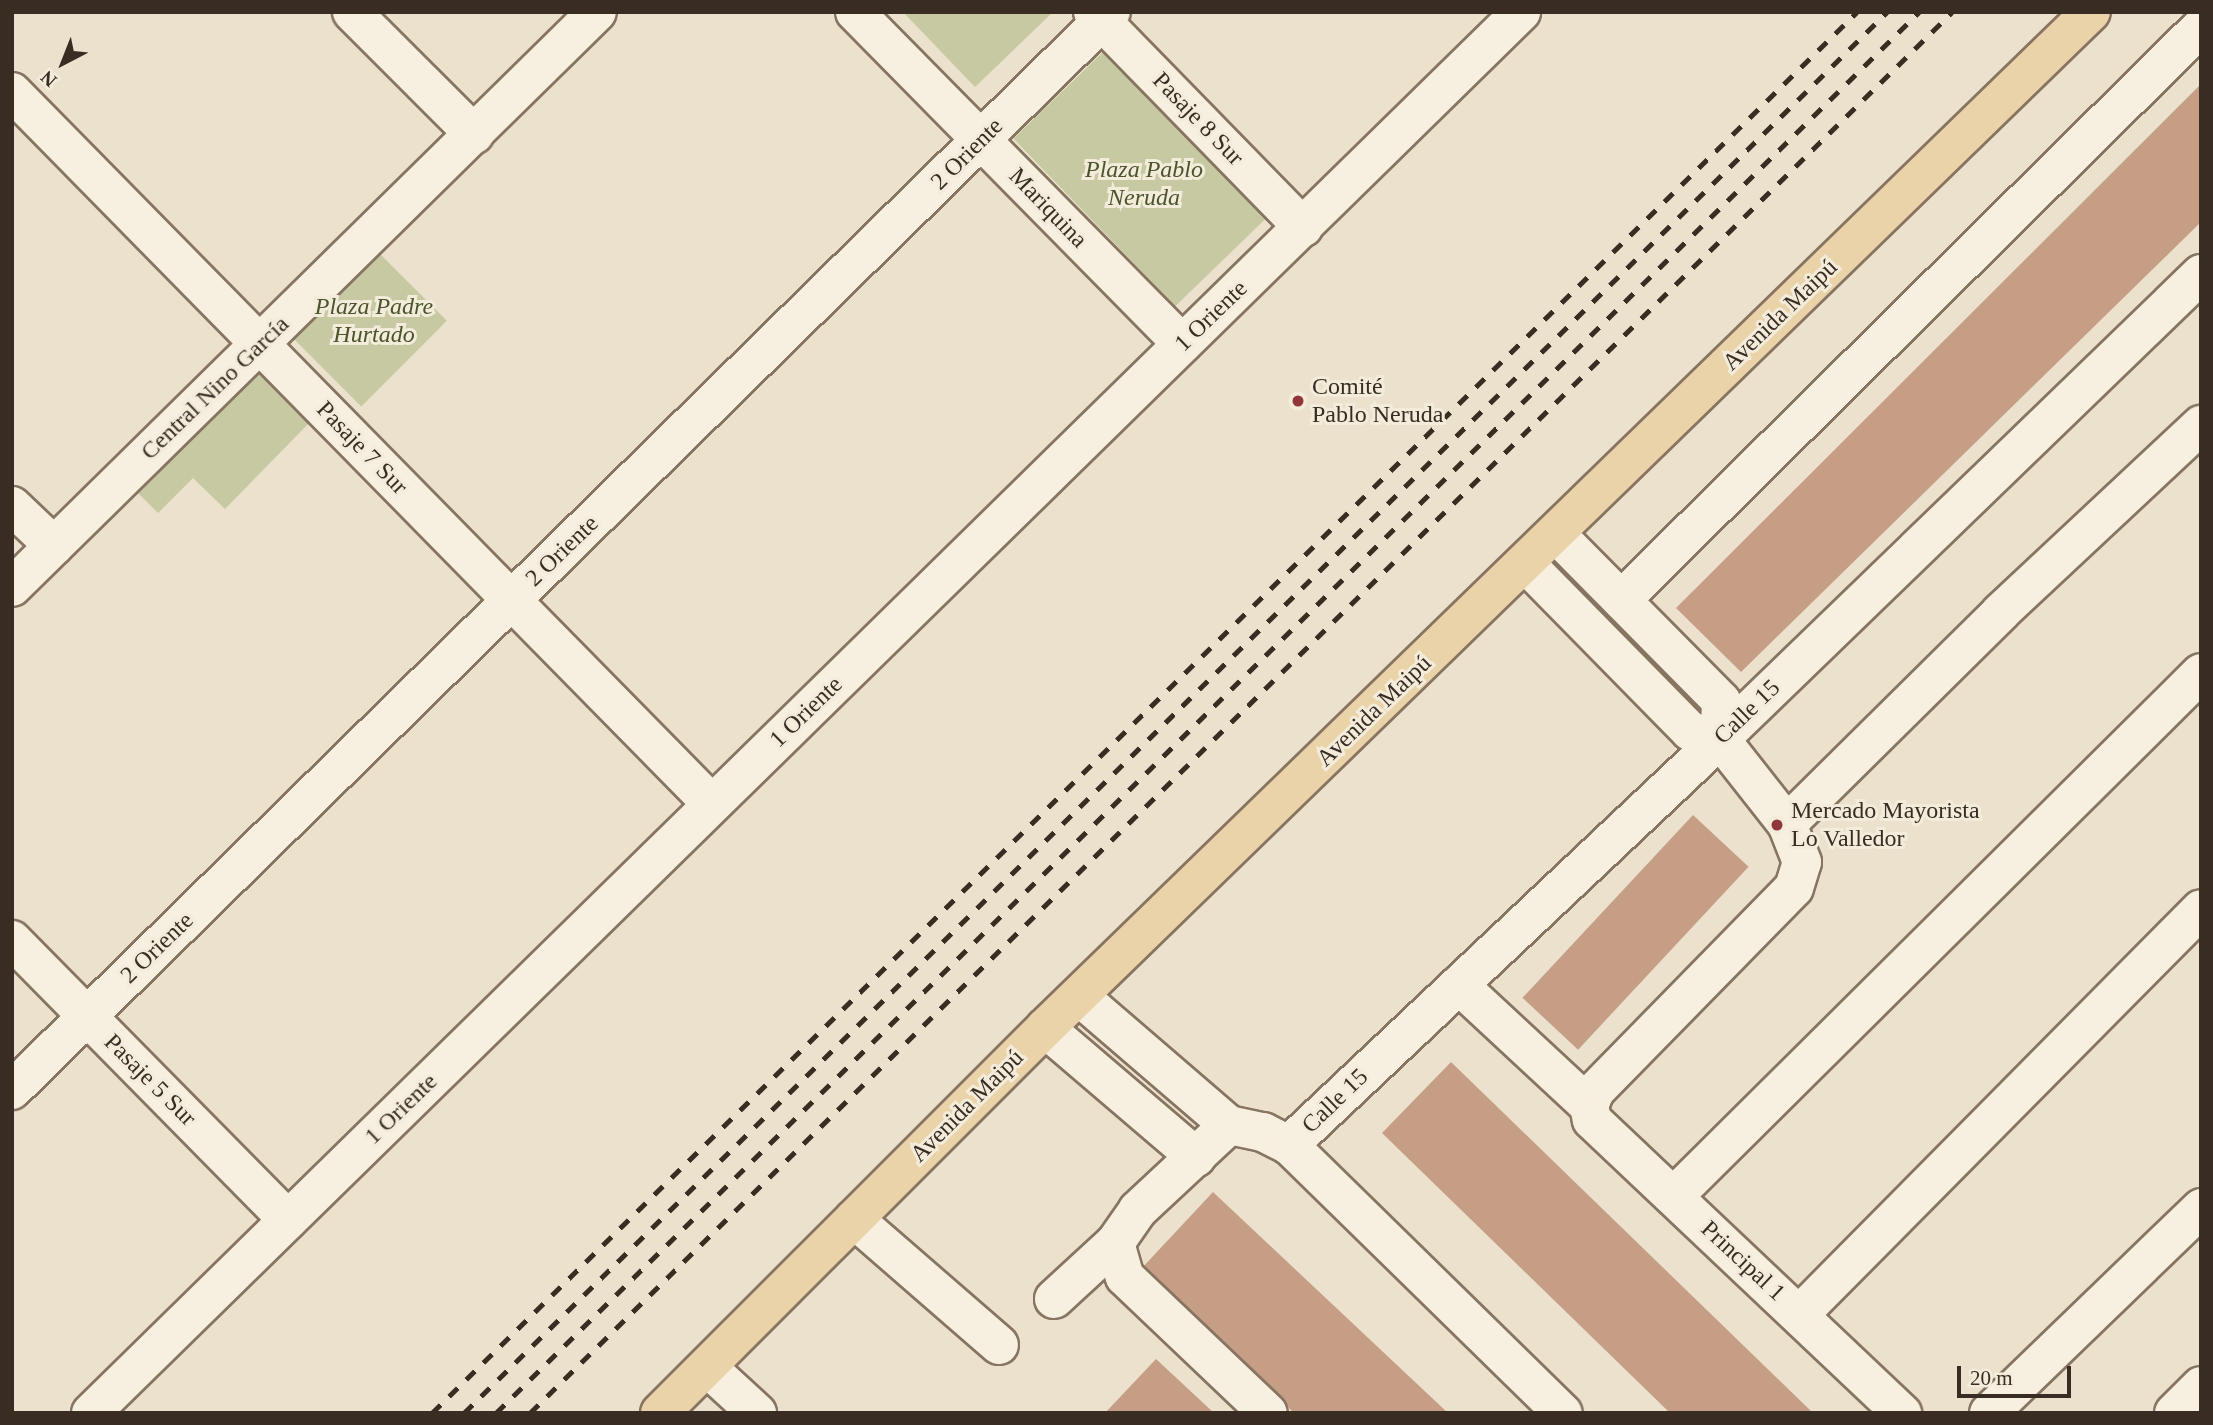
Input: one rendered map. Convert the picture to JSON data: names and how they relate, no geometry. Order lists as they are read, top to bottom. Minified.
{"streets":{"main road":["Avenida Maipú"],"street":["Pasaje 8 Sur","2 Oriente","Mariquina","1 Oriente","Central Nino García","Pasaje 7 Sur","Calle 15","Pasaje 5 Sur","Principal 1"]},"crossings":[["Pasaje 8 Sur","2 Oriente"],["Pasaje 8 Sur","1 Oriente"],["2 Oriente","Mariquina"],["2 Oriente","Pasaje 7 Sur"],["2 Oriente","Pasaje 5 Sur"],["Mariquina","1 Oriente"],["1 Oriente","Pasaje 7 Sur"],["1 Oriente","Pasaje 5 Sur"],["Central Nino García","Pasaje 7 Sur"],["Calle 15","Principal 1"]],"parks":["Plaza Pablo Neruda","Plaza Padre Hurtado"],"places":["Comité Pablo Neruda","Mercado Mayorista Lo Valledor"],"scale_bar":"20 m","north":"bottom left"}
